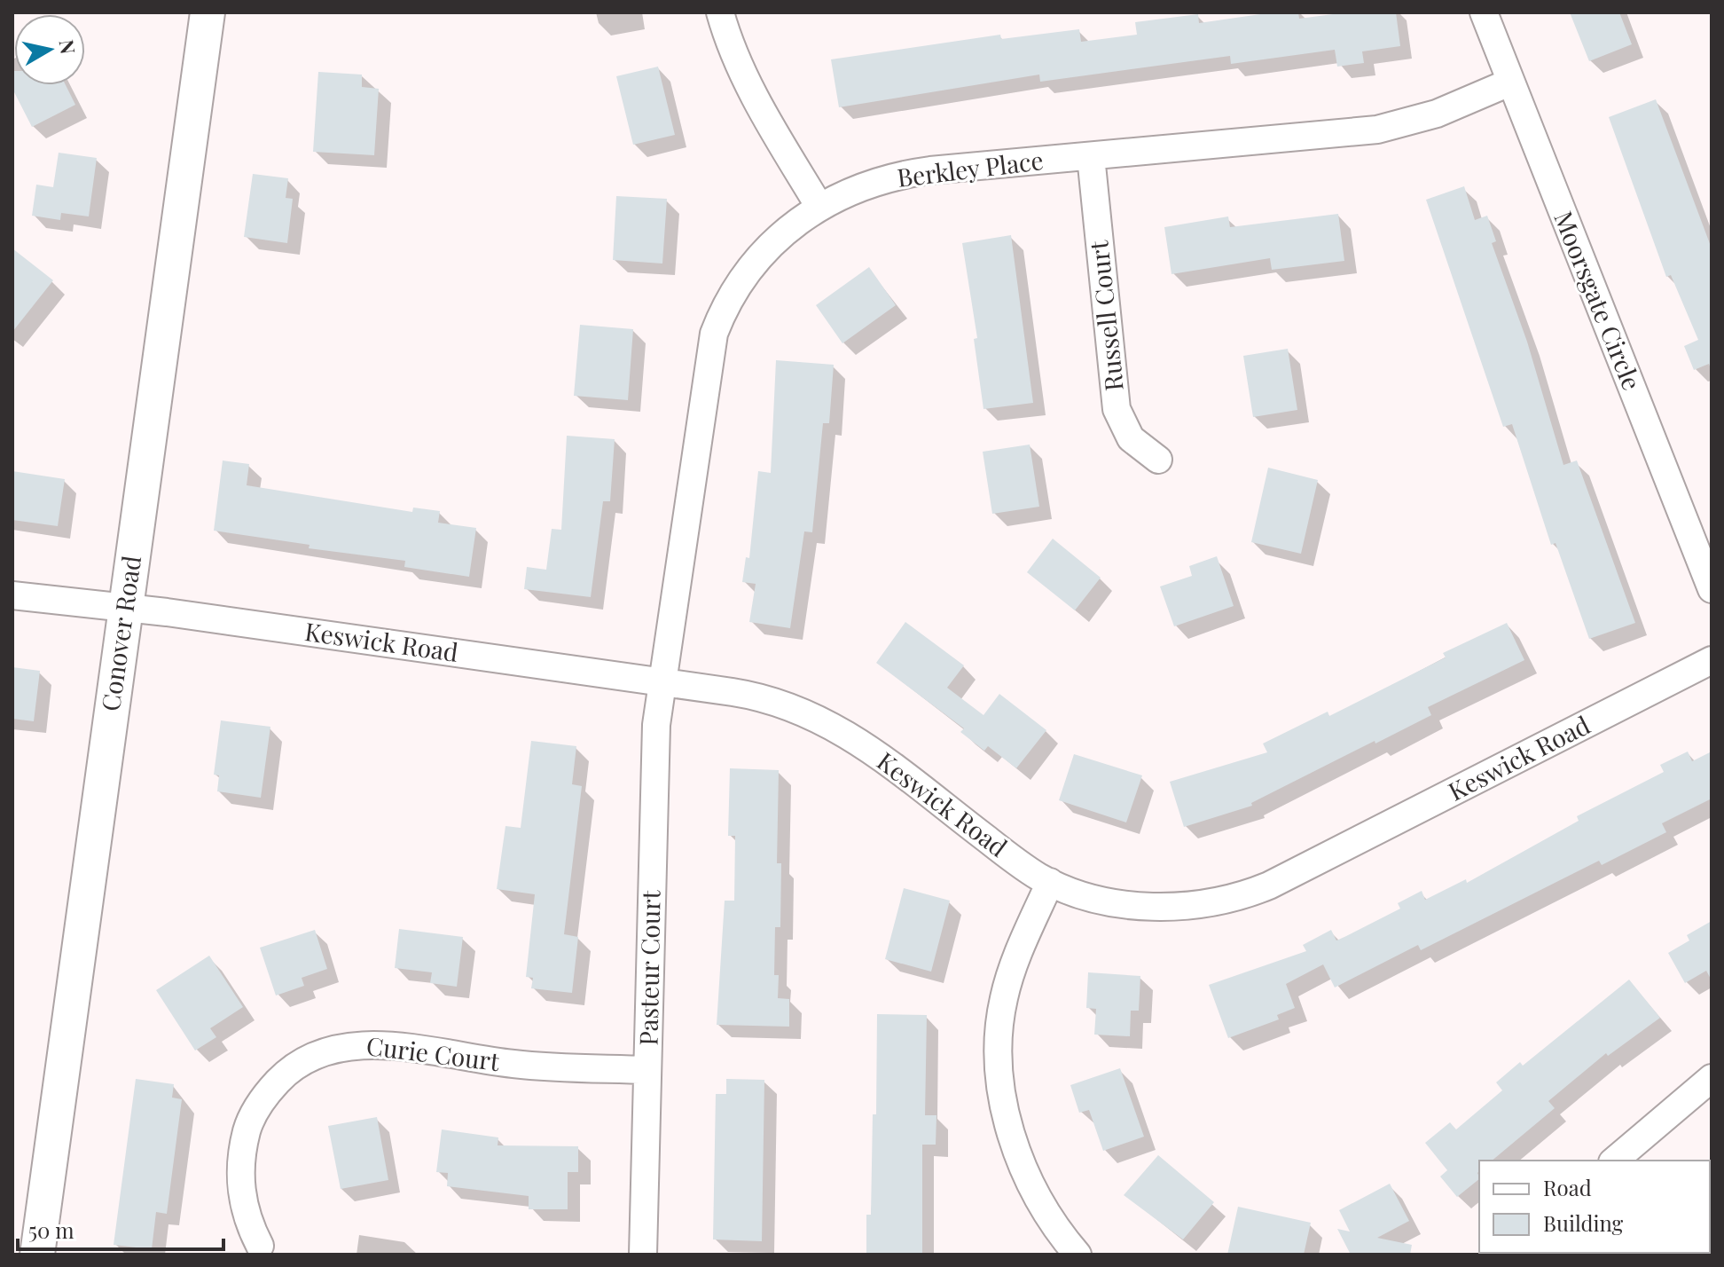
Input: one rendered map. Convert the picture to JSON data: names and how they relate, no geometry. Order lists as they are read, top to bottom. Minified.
{"streets":{"street":["Berkley Place","Moorsgate Circle","Russell Court","Conover Road","Keswick Road","Pasteur Court","Curie Court"]},"crossings":[["Berkley Place","Moorsgate Circle"],["Berkley Place","Russell Court"],["Berkley Place","Keswick Road"],["Berkley Place","Pasteur Court"],["Conover Road","Keswick Road"],["Keswick Road","Pasteur Court"],["Pasteur Court","Curie Court"]],"legend":["Road","Building"],"scale_bar":"50 m","north":"right"}
